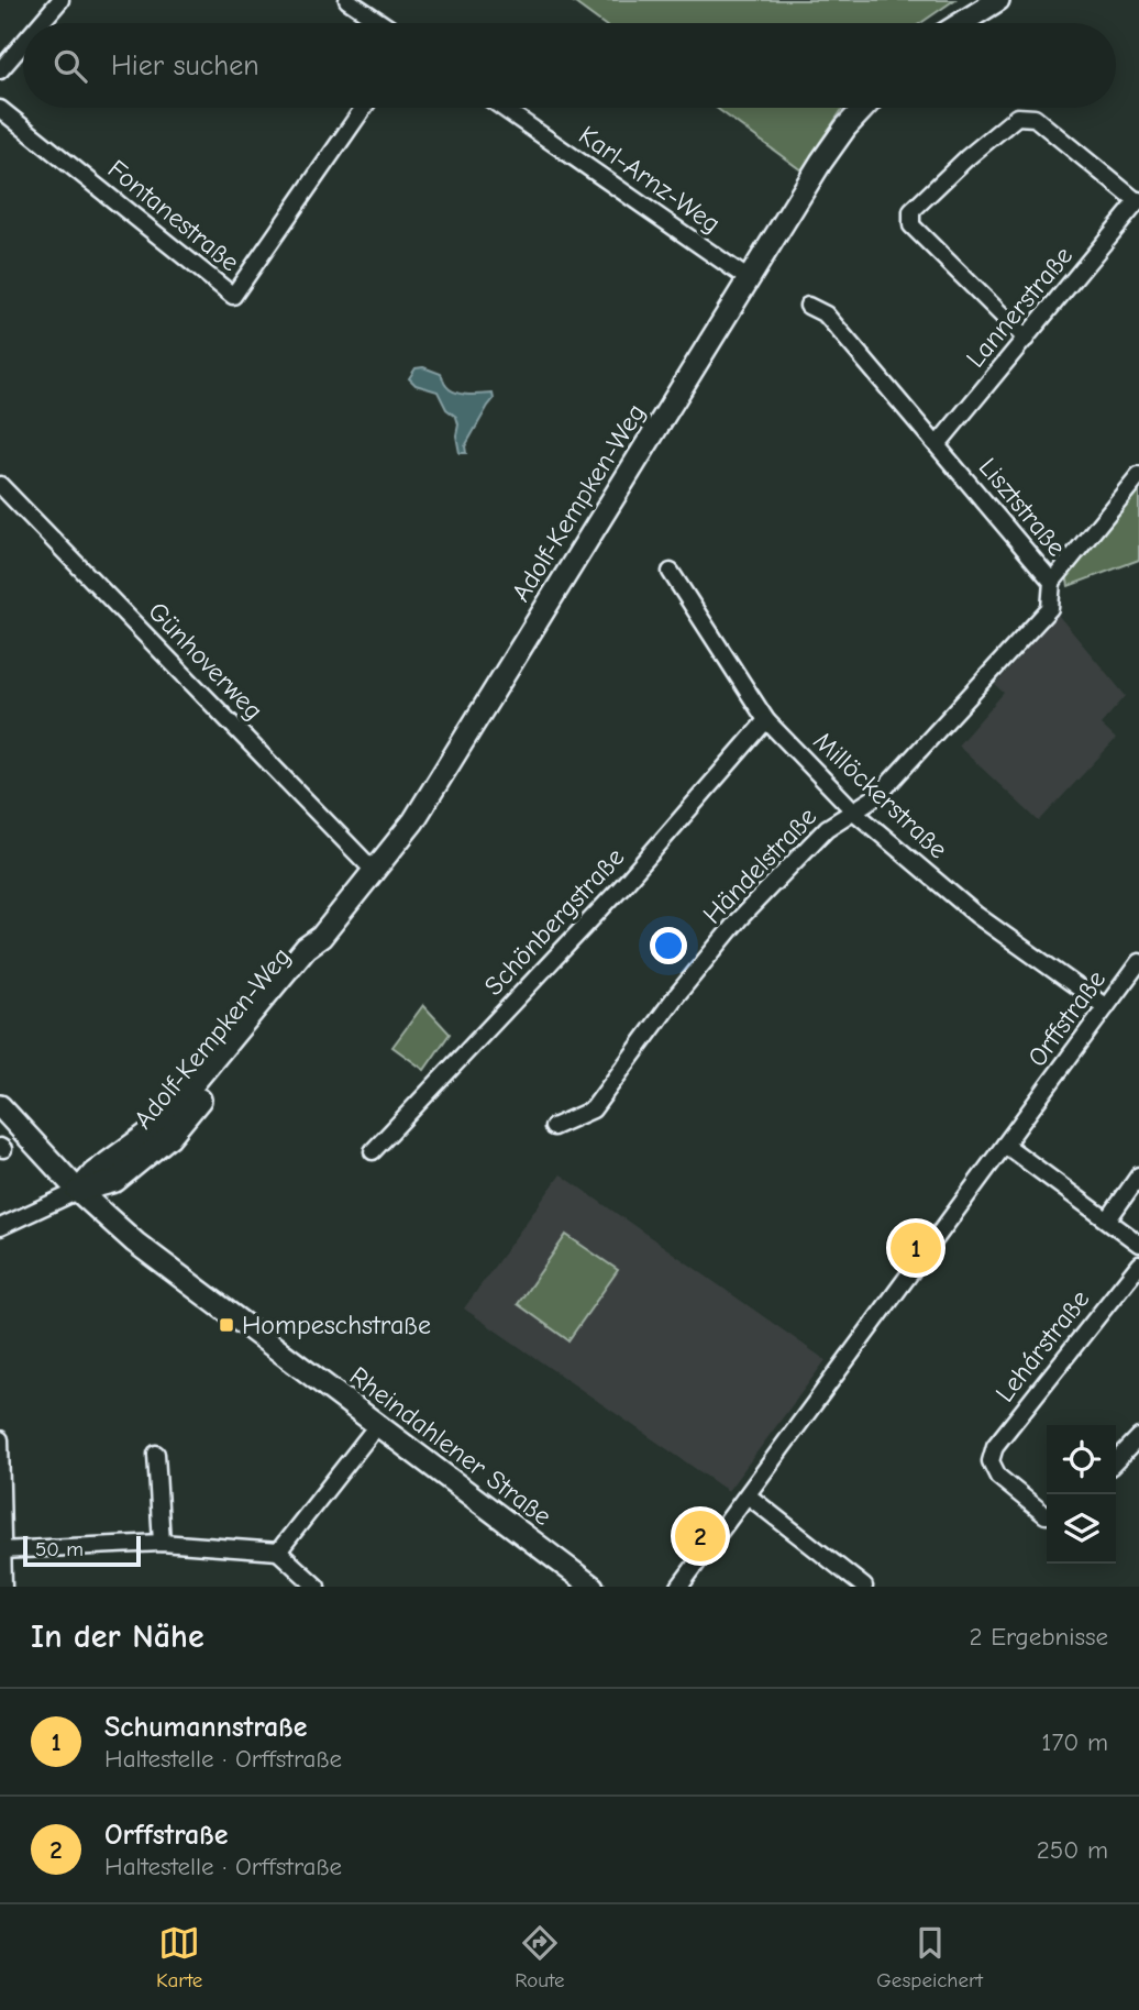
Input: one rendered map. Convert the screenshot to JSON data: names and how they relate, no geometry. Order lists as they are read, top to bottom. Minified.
{"streets":{"main road":["Adolf-Kempken-Weg","Rheindahlener Straße"],"street":["Karl-Arnz-Weg","Fontanestraße","Lannerstraße","Lisztstraße","Günhoverweg","Millöckerstraße","Händelstraße","Schönbergstraße","Orffstraße","Lehárstraße"]},"crossings":[["Karl-Arnz-Weg","Adolf-Kempken-Weg"],["Lannerstraße","Lisztstraße"],["Adolf-Kempken-Weg","Günhoverweg"],["Adolf-Kempken-Weg","Rheindahlener Straße"],["Lisztstraße","Millöckerstraße"],["Lisztstraße","Händelstraße"],["Millöckerstraße","Händelstraße"],["Millöckerstraße","Schönbergstraße"],["Millöckerstraße","Orffstraße"]],"places":{"transit":["Hompeschstraße"]},"scale_bar":"50 m","page":{"search":"Hier suchen","pins":["1","2"],"scale":"50 m","heading":["In der Nähe","2 Ergebnisse"],"list":[{"mark":"1","name":"Schumannstraße","note":"Haltestelle · Orffstraße","value":"170 m"},{"mark":"2","name":"Orffstraße","note":"Haltestelle · Orffstraße","value":"250 m"}],"nav":["Karte","Route","Gespeichert"]}}
